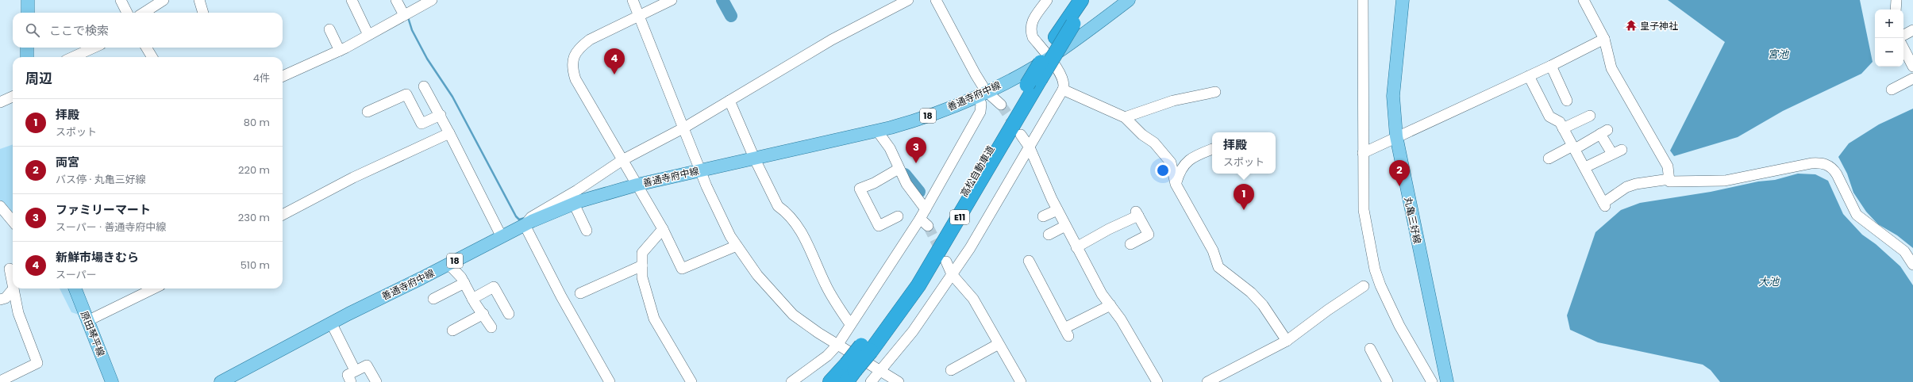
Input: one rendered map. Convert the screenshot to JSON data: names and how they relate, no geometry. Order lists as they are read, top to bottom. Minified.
{"streets":{"highway":["高松自動車道","E11"],"main road":["善通寺府中線","18","丸亀三好線","原田琴平線"]},"water":["宮池","大池"],"places":{"temple":["皇子神社"]},"page":{"map_buttons":["+","−"],"search":"ここで検索","pins":["4","3","2","1"],"heading":["周辺","4件"],"list":[{"mark":"1","name":"拝殿","note":"スポット","value":"80 m"},{"mark":"2","name":"両宮","note":"バス停 · 丸亀三好線","value":"220 m"},{"mark":"3","name":"ファミリーマート","note":"スーパー · 善通寺府中線","value":"230 m"},{"mark":"4","name":"新鮮市場きむら","note":"スーパー","value":"510 m"}],"popup":["拝殿","スポット"]}}
